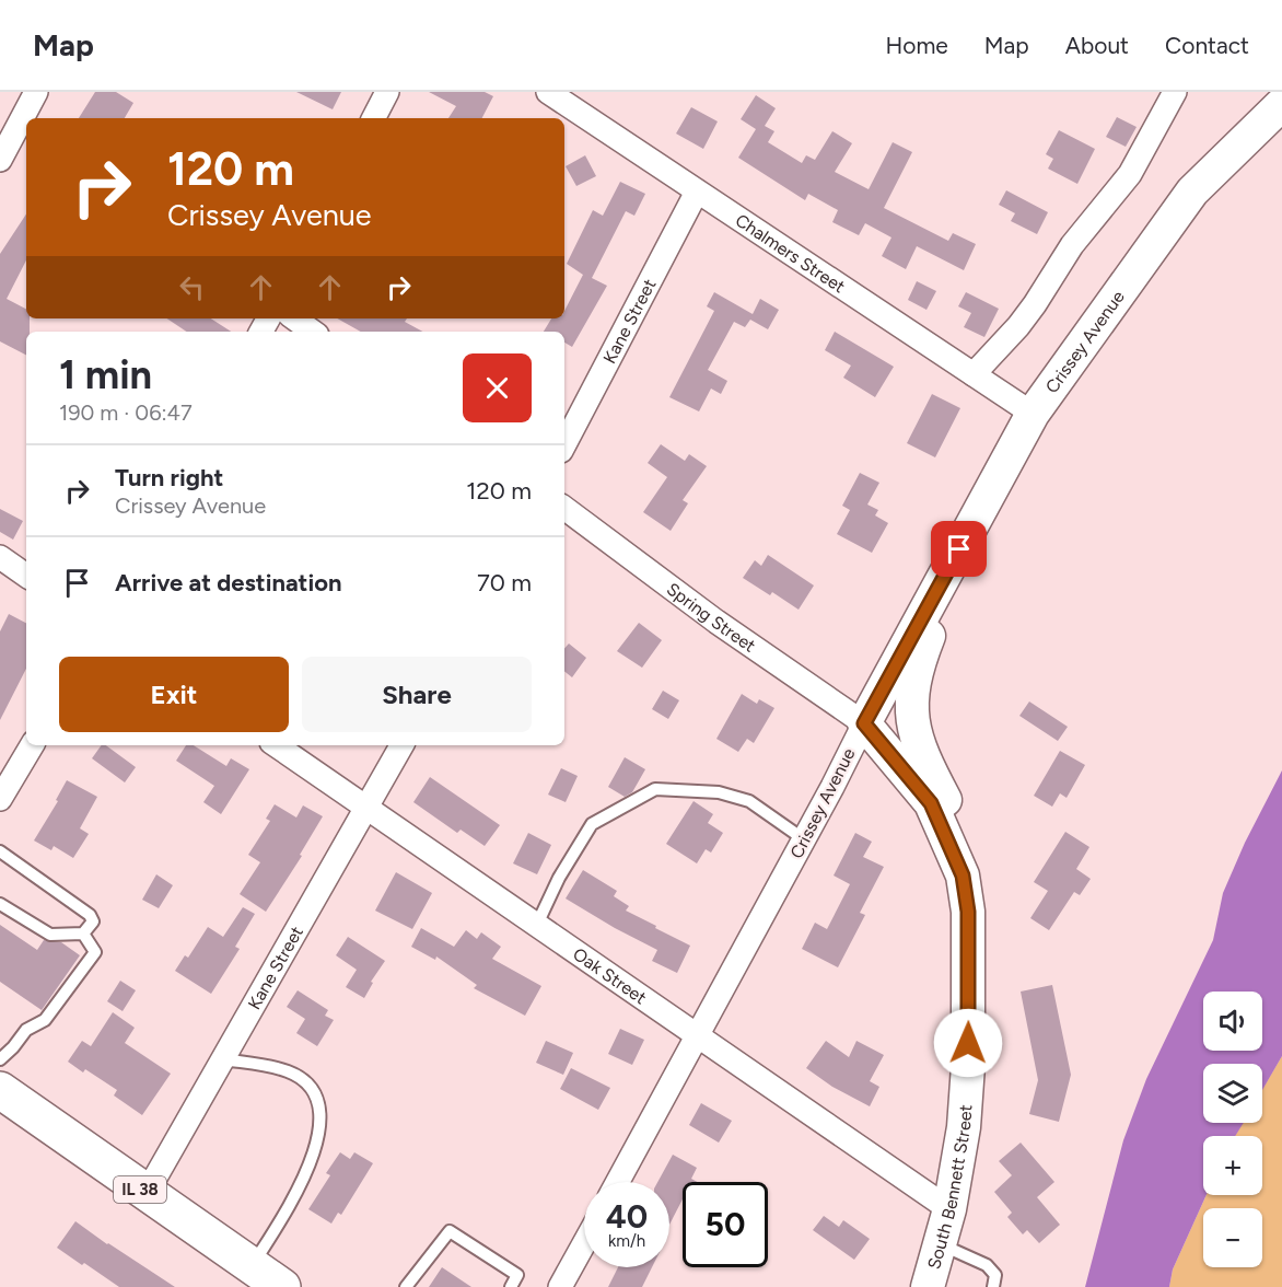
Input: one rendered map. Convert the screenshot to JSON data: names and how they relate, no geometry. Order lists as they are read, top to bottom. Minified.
{"streets":{"main road":["Crissey Avenue","South Bennett Street","IL 38"],"street":["Chalmers Street","Kane Street","Spring Street","Oak Street"]},"crossings":[["Chalmers Street","Kane Street"],["Chalmers Street","Crissey Avenue"],["Kane Street","Oak Street"],["Kane Street","IL 38"],["Crissey Avenue","Spring Street"],["Crissey Avenue","Oak Street"],["Crissey Avenue","South Bennett Street"],["Spring Street","South Bennett Street"],["Oak Street","South Bennett Street"]],"page":{"header":"Map","nav":["Home","Map","About","Contact"],"turn":["120 m","Crissey Avenue"],"heading":["1 min","190 m · 06:47"],"list":[{"name":"Turn right","note":"Crissey Avenue","value":"120 m"},{"name":"Arrive at destination","value":"70 m"}],"buttons":["Exit","Share"],"map_buttons":["+","−"],"speed":"40 km/h","limit":"50"}}
